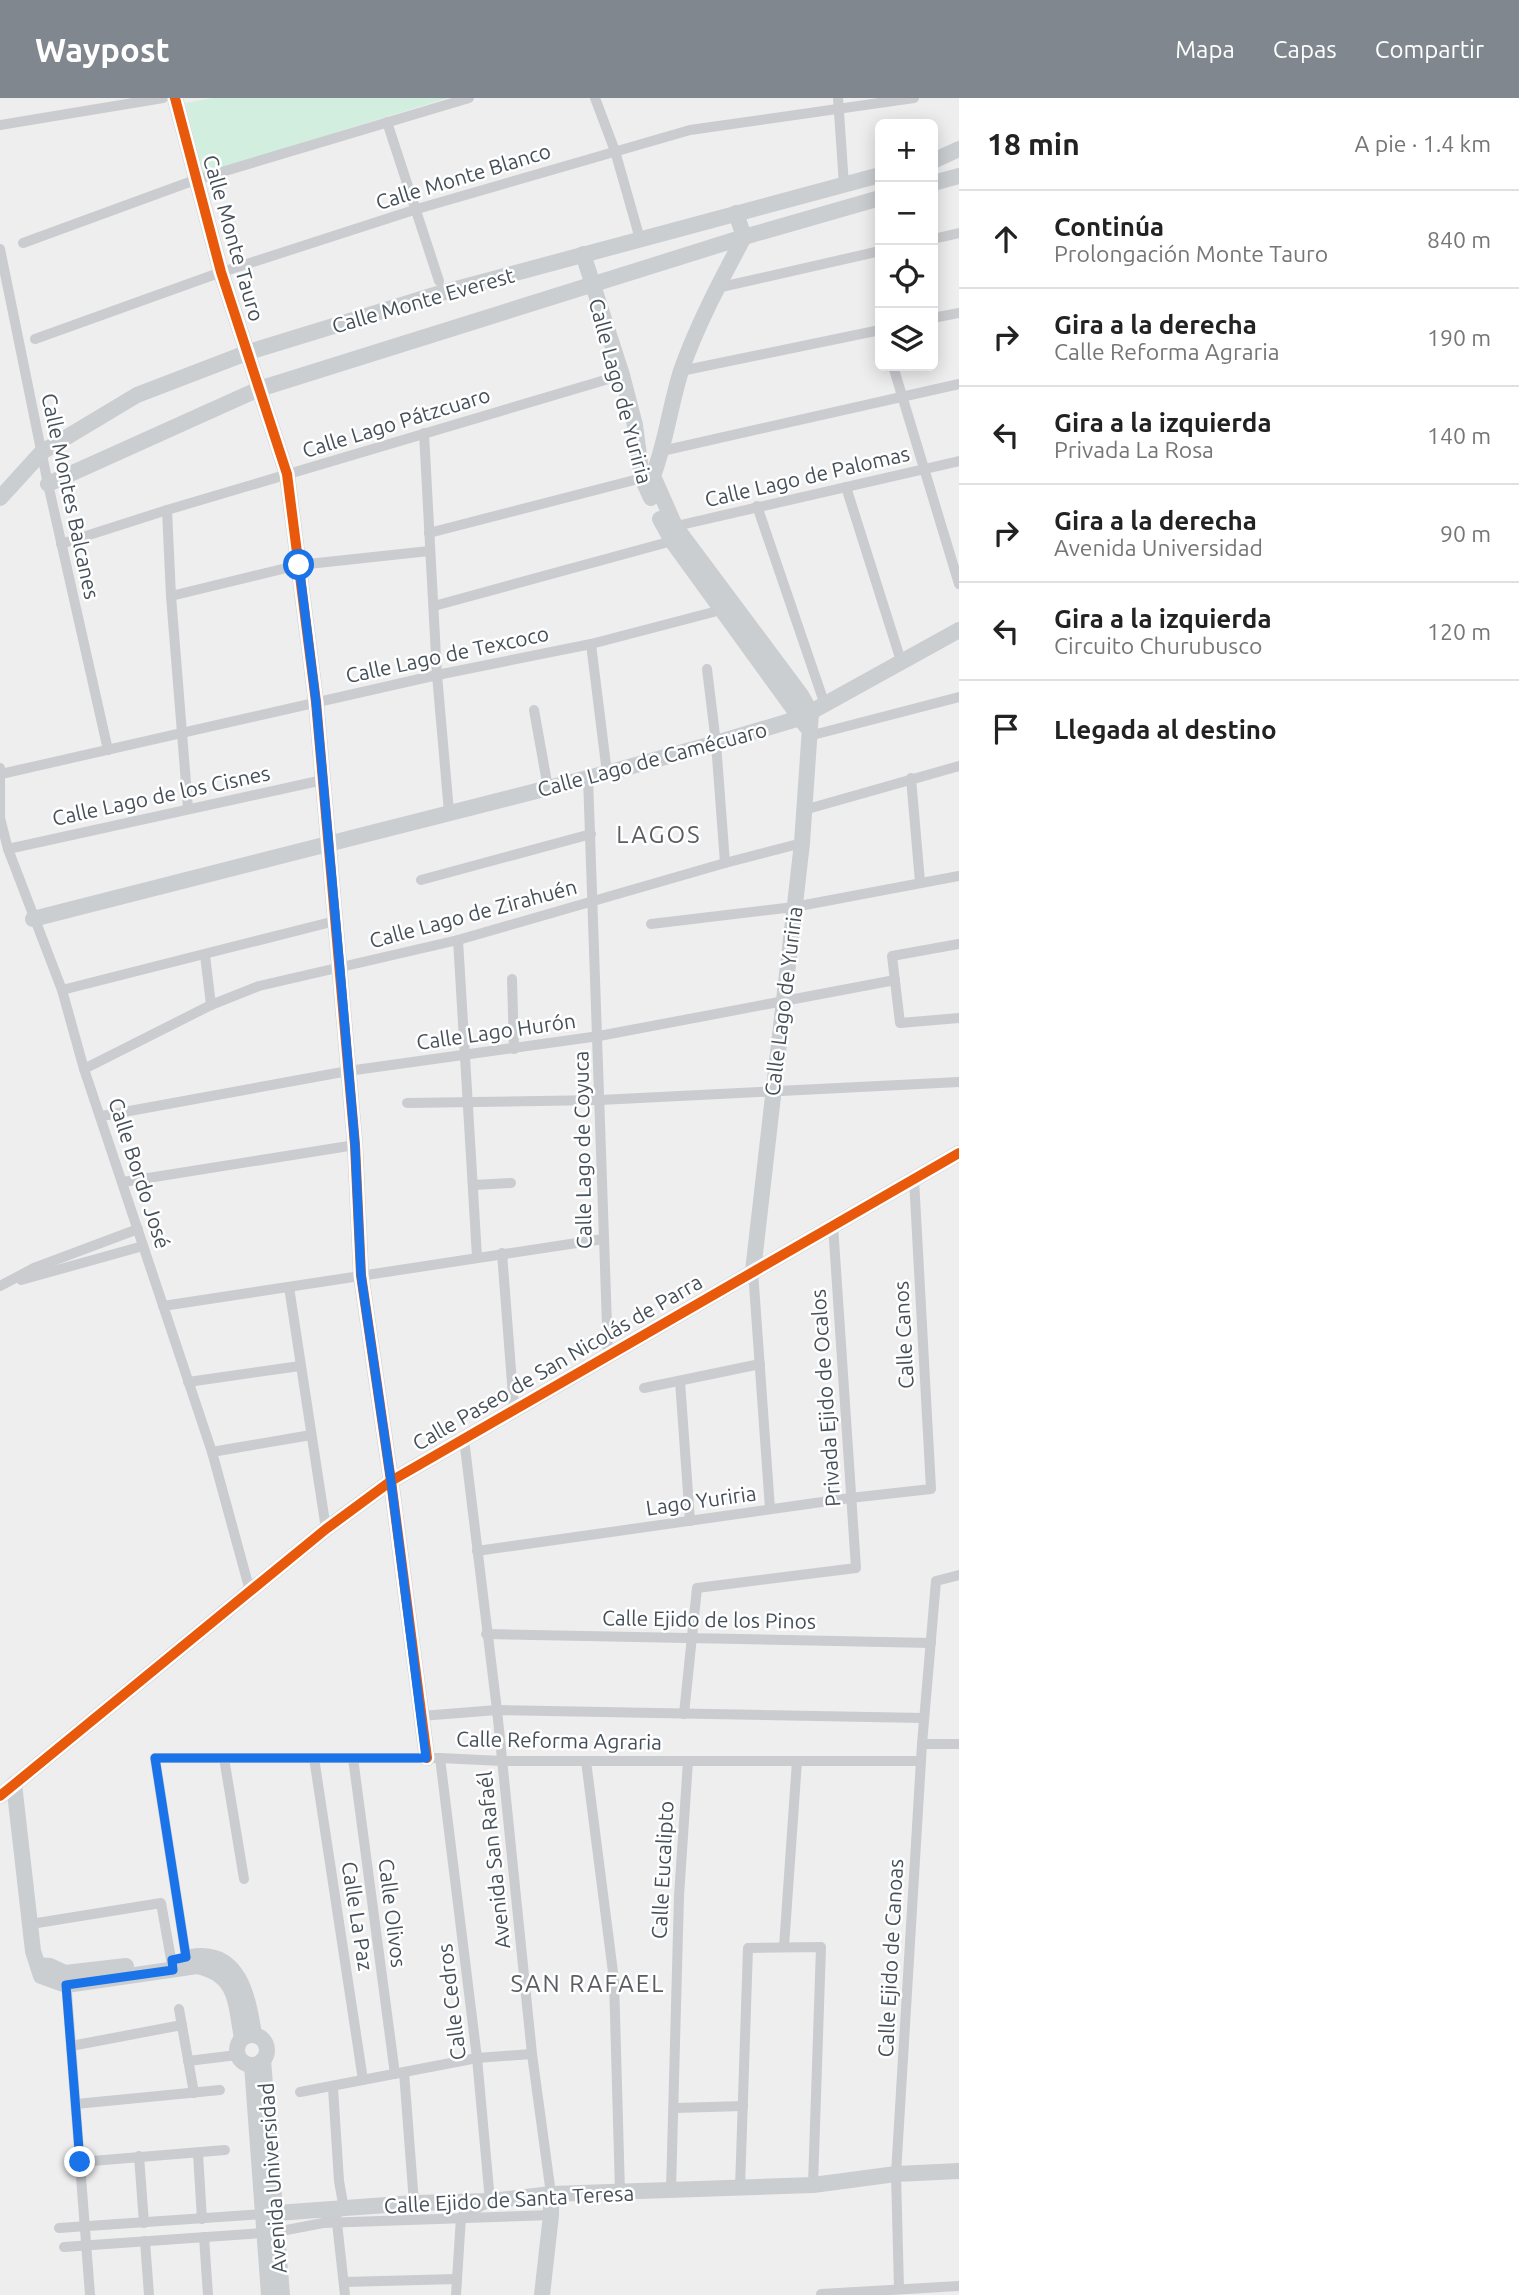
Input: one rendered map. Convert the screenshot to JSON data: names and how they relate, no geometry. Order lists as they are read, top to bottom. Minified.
{"streets":{"street":["Calle Monte Blanco","Calle Monte Tauro","Calle Monte Everest","Calle Lago de Yuriria","Calle Lago Pátzcuaro","Calle Lago de Palomas","Calle Montes Balcanes","Calle Lago de Texcoco","Calle Lago de Camécuaro","Calle Lago de los Cisnes","Calle Lago de Zirahuén","Calle Lago Hurón","Calle Lago de Coyuca","Calle Bordo José","Calle Canos","Calle Paseo de San Nicolás de Parra","Privada Ejido de Ocalos","Lago Yuriria","Calle Ejido de los Pinos","Calle Reforma Agraria","Avenida San Rafaél","Calle Eucalipto","Calle Olivos","Calle La Paz","Calle Ejido de Canoas","Calle Cedros","Avenida Universidad","Calle Ejido de Santa Teresa"]},"crossings":[["Calle Monte Blanco","Calle Monte Tauro"],["Calle Monte Tauro","Calle Monte Everest"],["Calle Monte Tauro","Calle Lago Pátzcuaro"],["Calle Monte Tauro","Calle Lago de Texcoco"],["Calle Monte Tauro","Calle Lago de Camécuaro"],["Calle Monte Tauro","Calle Lago de los Cisnes"],["Calle Monte Tauro","Calle Lago de Zirahuén"],["Calle Monte Tauro","Calle Lago Hurón"],["Calle Monte Tauro","Calle Paseo de San Nicolás de Parra"],["Calle Monte Tauro","Calle Reforma Agraria"],["Calle Monte Tauro","Calle Cedros"],["Calle Monte Everest","Calle Lago de Yuriria"],["Calle Monte Everest","Calle Montes Balcanes"],["Calle Lago de Yuriria","Calle Lago Pátzcuaro"],["Calle Lago de Yuriria","Calle Lago de Palomas"],["Calle Lago de Yuriria","Calle Lago de Texcoco"],["Calle Lago de Yuriria","Calle Lago de Camécuaro"],["Calle Lago de Yuriria","Calle Lago de Zirahuén"],["Calle Lago de Yuriria","Calle Lago Hurón"],["Calle Lago de Yuriria","Calle Paseo de San Nicolás de Parra"],["Calle Lago Pátzcuaro","Calle Montes Balcanes"],["Calle Montes Balcanes","Calle Lago de Texcoco"],["Calle Lago de Texcoco","Calle Bordo José"],["Calle Lago de Camécuaro","Calle Lago de Coyuca"],["Calle Lago de Camécuaro","Calle Bordo José"],["Calle Lago de los Cisnes","Calle Bordo José"],["Calle Lago de Zirahuén","Calle Lago de Coyuca"],["Calle Lago de Zirahuén","Calle Bordo José"],["Calle Lago Hurón","Calle Lago de Coyuca"],["Calle Lago Hurón","Calle Bordo José"],["Calle Lago de Coyuca","Calle Paseo de San Nicolás de Parra"],["Calle Bordo José","Calle Paseo de San Nicolás de Parra"],["Calle Canos","Calle Paseo de San Nicolás de Parra"],["Calle Canos","Lago Yuriria"],["Calle Paseo de San Nicolás de Parra","Privada Ejido de Ocalos"],["Calle Paseo de San Nicolás de Parra","Avenida San Rafaél"],["Privada Ejido de Ocalos","Lago Yuriria"],["Privada Ejido de Ocalos","Calle Ejido de los Pinos"],["Lago Yuriria","Avenida San Rafaél"],["Calle Ejido de los Pinos","Avenida San Rafaél"],["Calle Ejido de los Pinos","Calle Ejido de Canoas"],["Calle Reforma Agraria","Avenida San Rafaél"],["Calle Reforma Agraria","Calle Eucalipto"],["Calle Reforma Agraria","Calle Olivos"],["Calle Reforma Agraria","Calle La Paz"],["Calle Reforma Agraria","Calle Ejido de Canoas"],["Calle Reforma Agraria","Calle Cedros"],["Avenida San Rafaél","Calle Ejido de Santa Teresa"],["Calle Eucalipto","Calle Ejido de Santa Teresa"],["Calle Olivos","Calle Ejido de Santa Teresa"],["Calle Ejido de Canoas","Calle Ejido de Santa Teresa"],["Calle Cedros","Calle Ejido de Santa Teresa"],["Avenida Universidad","Calle Ejido de Santa Teresa"]],"districts":["LAGOS","SAN RAFAEL"],"page":{"header":"Waypost","nav":["Mapa","Capas","Compartir"],"heading":["18 min","A pie · 1.4 km"],"map_buttons":["+","−"],"list":[["Continúa","Prolongación Monte Tauro","840 m"],["Gira a la derecha","Calle Reforma Agraria","190 m"],["Gira a la izquierda","Privada La Rosa","140 m"],["Gira a la derecha","Avenida Universidad","90 m"],["Gira a la izquierda","Circuito Churubusco","120 m"],"Llegada al destino"]}}
